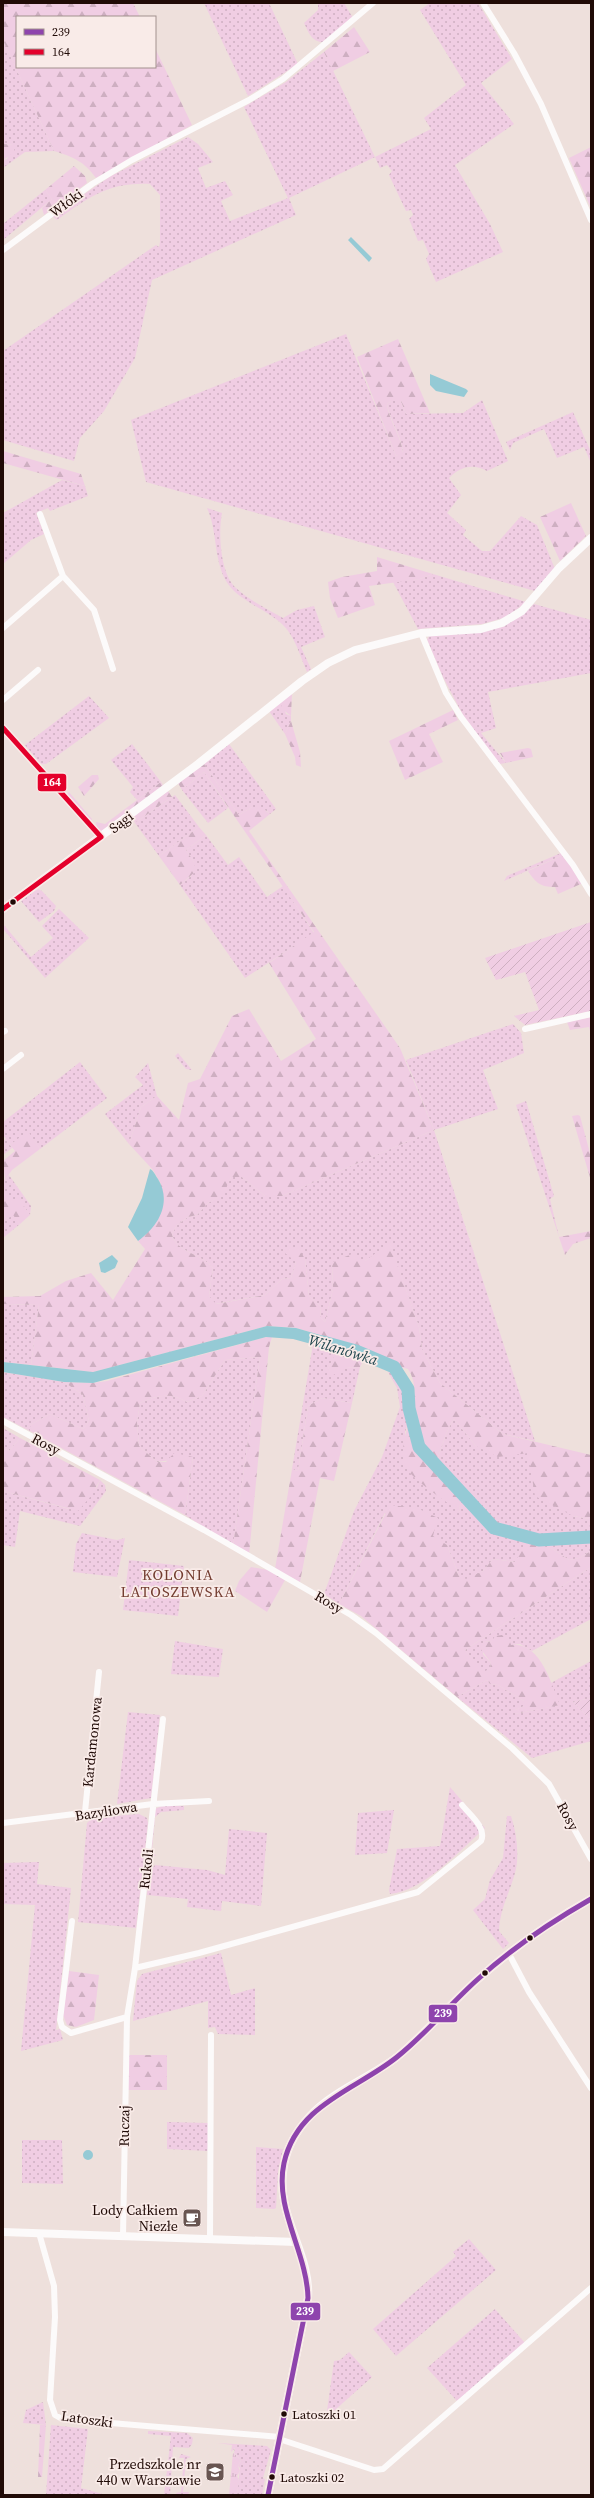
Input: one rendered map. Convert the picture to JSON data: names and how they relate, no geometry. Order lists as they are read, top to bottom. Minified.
{"streets":{"street":["Włóki","Sągi","Rosy","Kardamonowa","Bazyliowa","Rukoli","Ruczaj","Latoszki"]},"crossings":[["Kardamonowa","Bazyliowa"],["Bazyliowa","Rukoli"],["Rukoli","Ruczaj"]],"districts":["KOLONIA LATOSZEWSKA"],"water":["Wilanówka"],"places":{"cafe":["Lody Całkiem Niezłe"],"other":["Latoszki 01","Latoszki 02"],"school or university":["Przedszkole nr 440 w Warszawie"]},"lines":["transit line 164","transit line 239"],"legend":["239","164"]}
